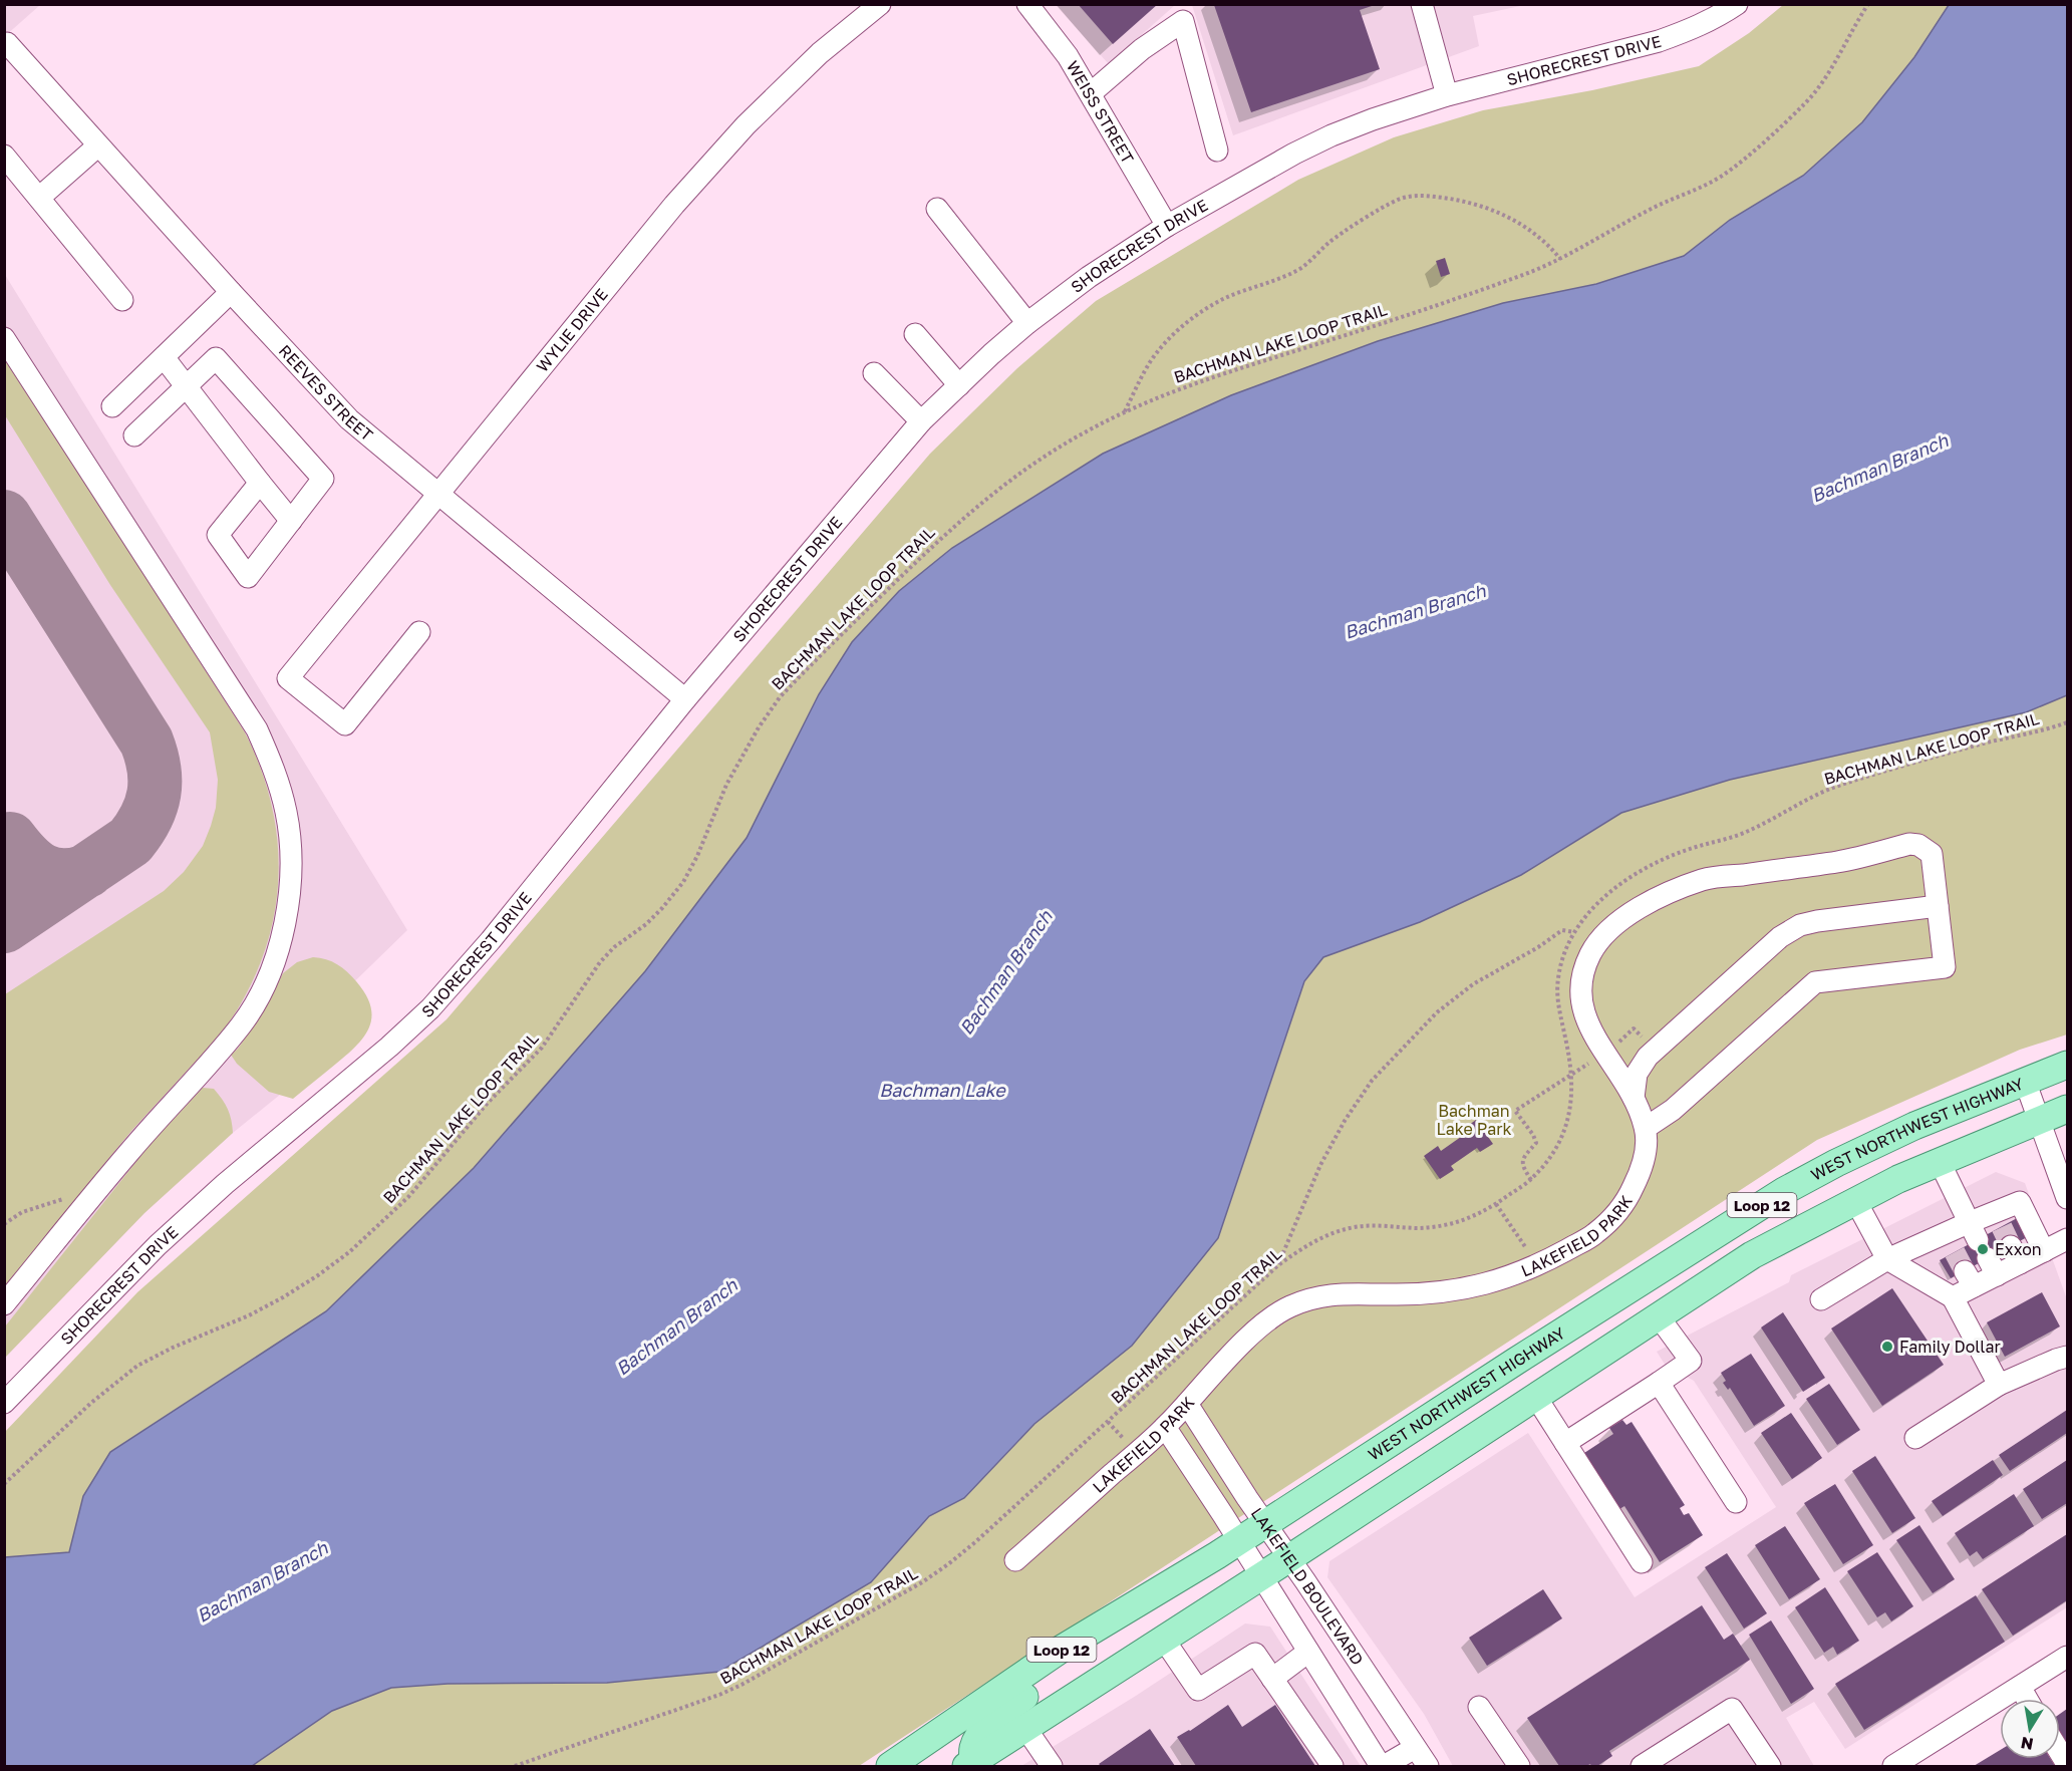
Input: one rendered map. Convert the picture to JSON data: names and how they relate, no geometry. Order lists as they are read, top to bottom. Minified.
{"streets":{"main road":["WEST NORTHWEST HIGHWAY","Loop 12"],"street":["SHORECREST DRIVE","WEISS STREET","WYLIE DRIVE","REEVES STREET","LAKEFIELD PARK","LAKEFIELD BOULEVARD"],"path":["BACHMAN LAKE LOOP TRAIL"]},"crossings":[["SHORECREST DRIVE","WEISS STREET"],["SHORECREST DRIVE","REEVES STREET"],["WYLIE DRIVE","REEVES STREET"],["WEST NORTHWEST HIGHWAY","LAKEFIELD BOULEVARD"],["Loop 12","LAKEFIELD BOULEVARD"],["LAKEFIELD PARK","LAKEFIELD BOULEVARD"]],"water":["Bachman Branch","Bachman Lake"],"parks":["Bachman Lake Park"],"places":["Exxon","Family Dollar"],"north":"bottom"}
